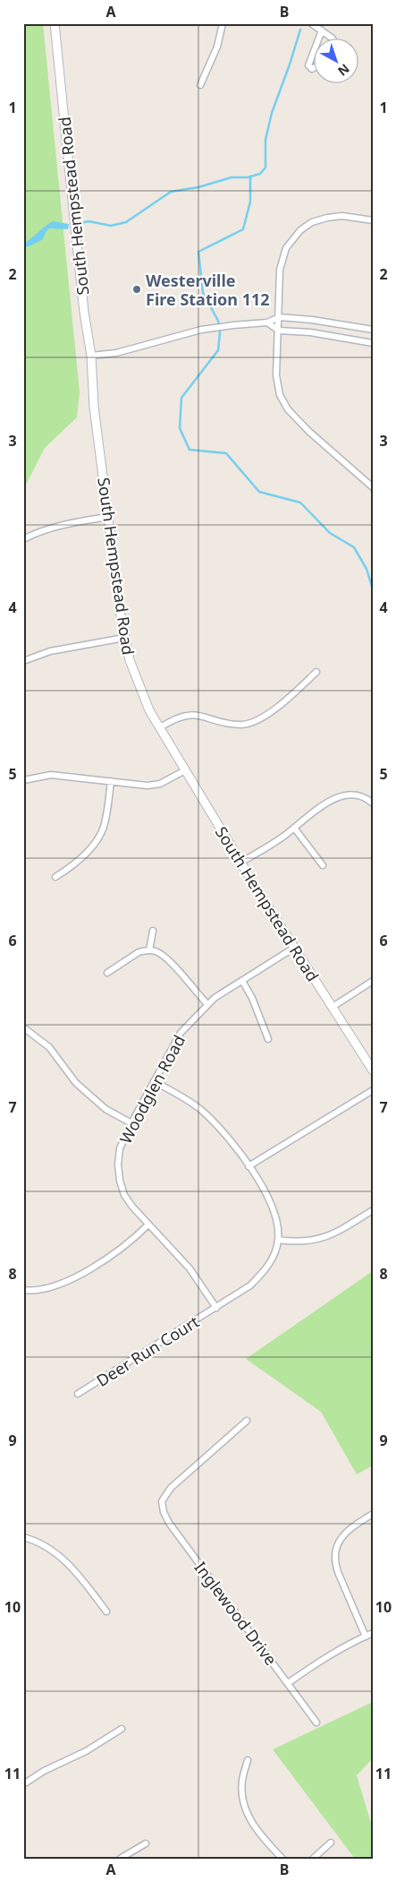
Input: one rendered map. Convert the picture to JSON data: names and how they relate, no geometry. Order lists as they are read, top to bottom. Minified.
{"streets":{"street":["South Hempstead Road","Woodglen Road","Deer Run Court","Inglewood Drive"]},"crossings":[["South Hempstead Road","Woodglen Road"],["Woodglen Road","Deer Run Court"]],"places":["Westerville Fire Station 112"],"north":"bottom right","grid":{"columns":["A","B"],"rows":["1","2","3","4","5","6","7","8","9","10","11"]}}
